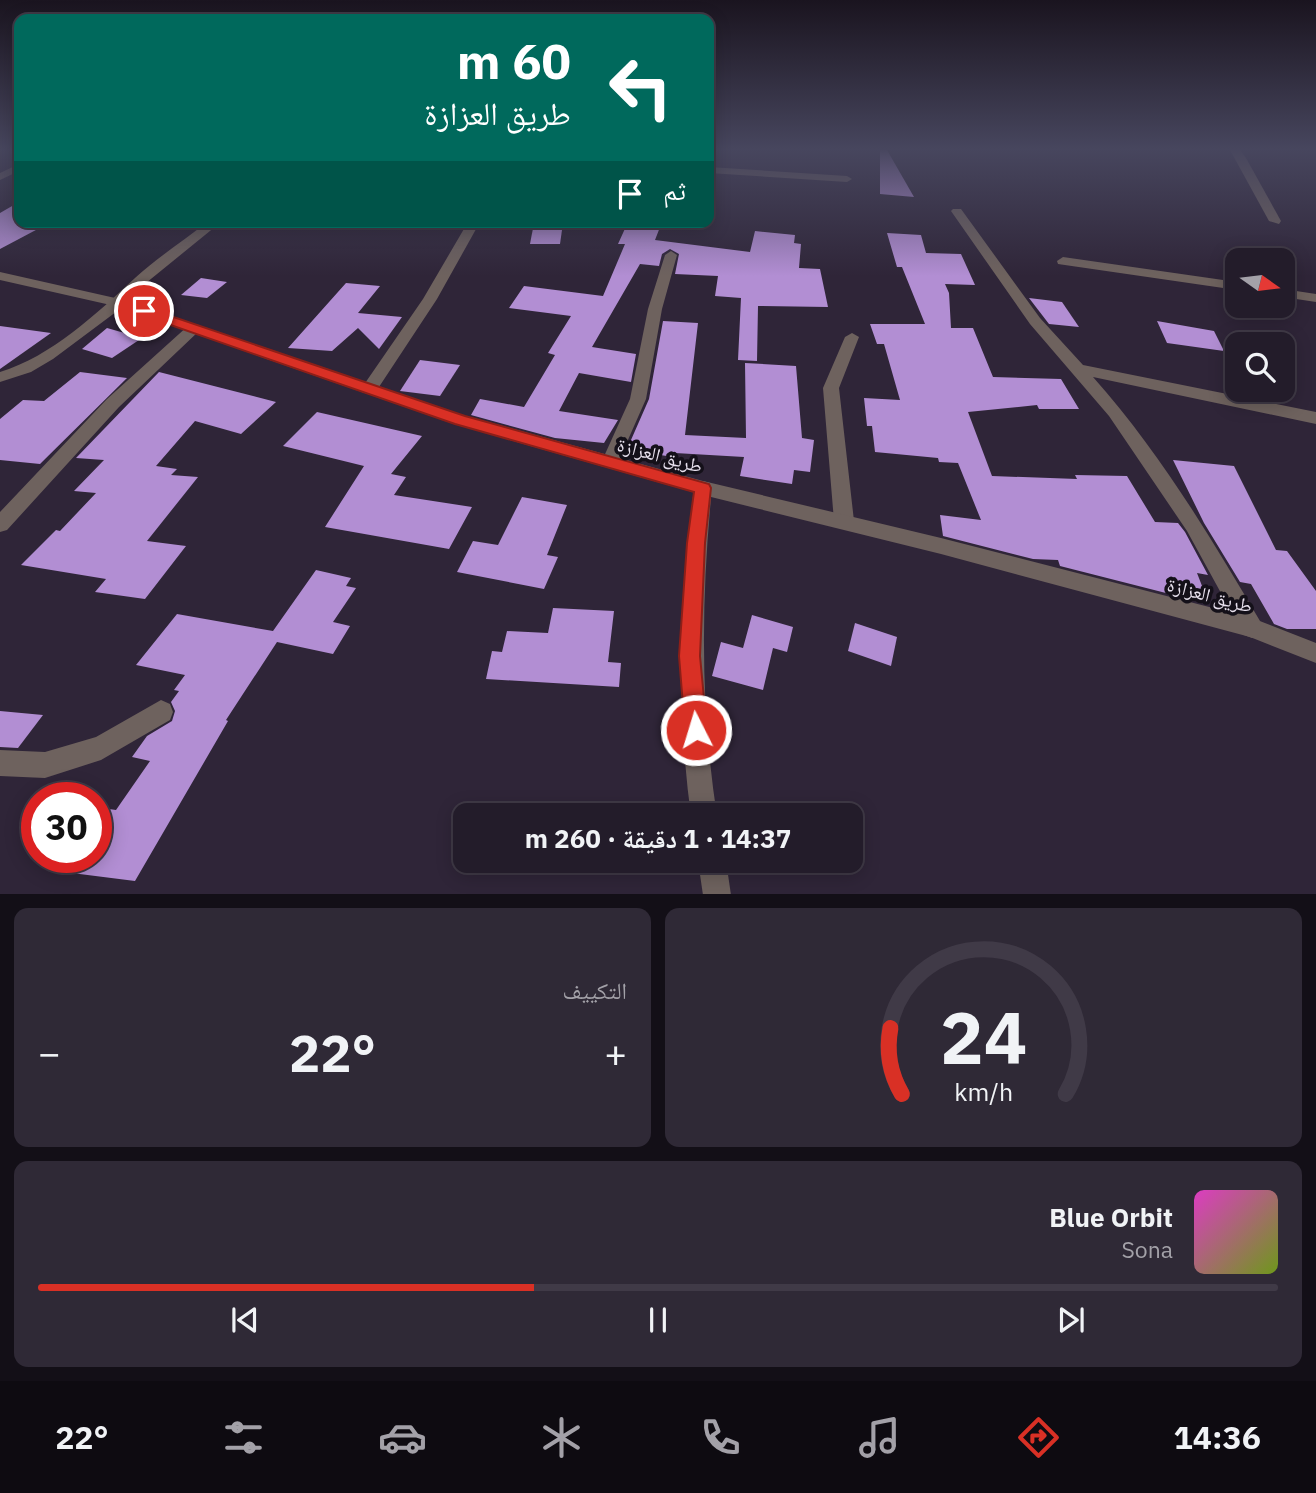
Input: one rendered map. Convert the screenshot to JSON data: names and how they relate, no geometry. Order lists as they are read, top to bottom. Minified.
{"streets":{"street":["طريق العزازة"]},"north":"right","page":{"turn":["60 m","طريق العزازة"],"then":"ثم","limit":"30","trip":"14:37 · 1 دقيقة · 260 m","tile":"التكييف","heat":["−","22°","+"],"song":["Blue Orbit","Sona"],"tabs":["14:36","22°"],"gauge":["24","km/h"]}}
